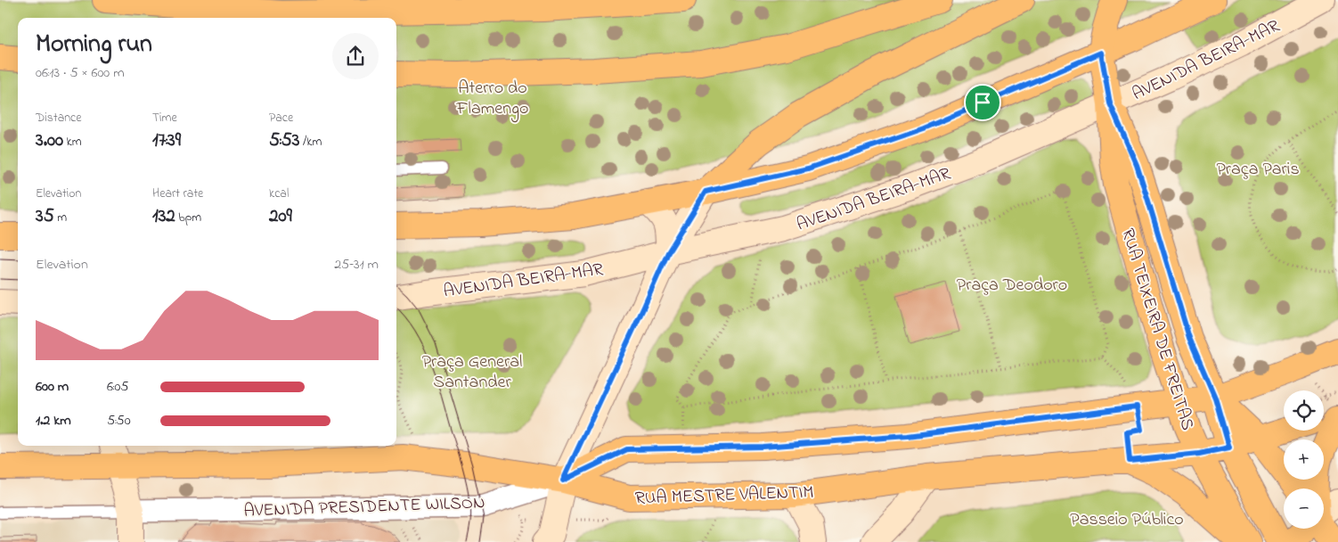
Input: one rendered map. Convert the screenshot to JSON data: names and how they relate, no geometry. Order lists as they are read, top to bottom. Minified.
{"streets":{"main road":["AVENIDA BEIRA-MAR","RUA TEIXEIRA DE FREITAS","RUA MESTRE VALENTIM","AVENIDA PRESIDENTE WILSON"]},"crossings":[["AVENIDA BEIRA-MAR","RUA TEIXEIRA DE FREITAS"],["RUA TEIXEIRA DE FREITAS","RUA MESTRE VALENTIM"],["RUA MESTRE VALENTIM","AVENIDA PRESIDENTE WILSON"]],"parks":["Aterro do Flamengo","Praça Paris","Praça Deodoro","Praça General Santander","Passeio Público"],"page":{"heading":["Morning run","06:13 · 5 × 600 m"],"stats":[["Distance","3.00 km"],["Time","17:39"],["Pace","5:53 /km"],["Elevation","35 m"],["Heart rate","132 bpm"],["kcal","209"]],"chart":["Elevation","25–31 m"],"list":[{"name":"600 m","note":"6:05"},{"name":"1.2 km","note":"5:50"}],"map_buttons":["+","−"]}}
